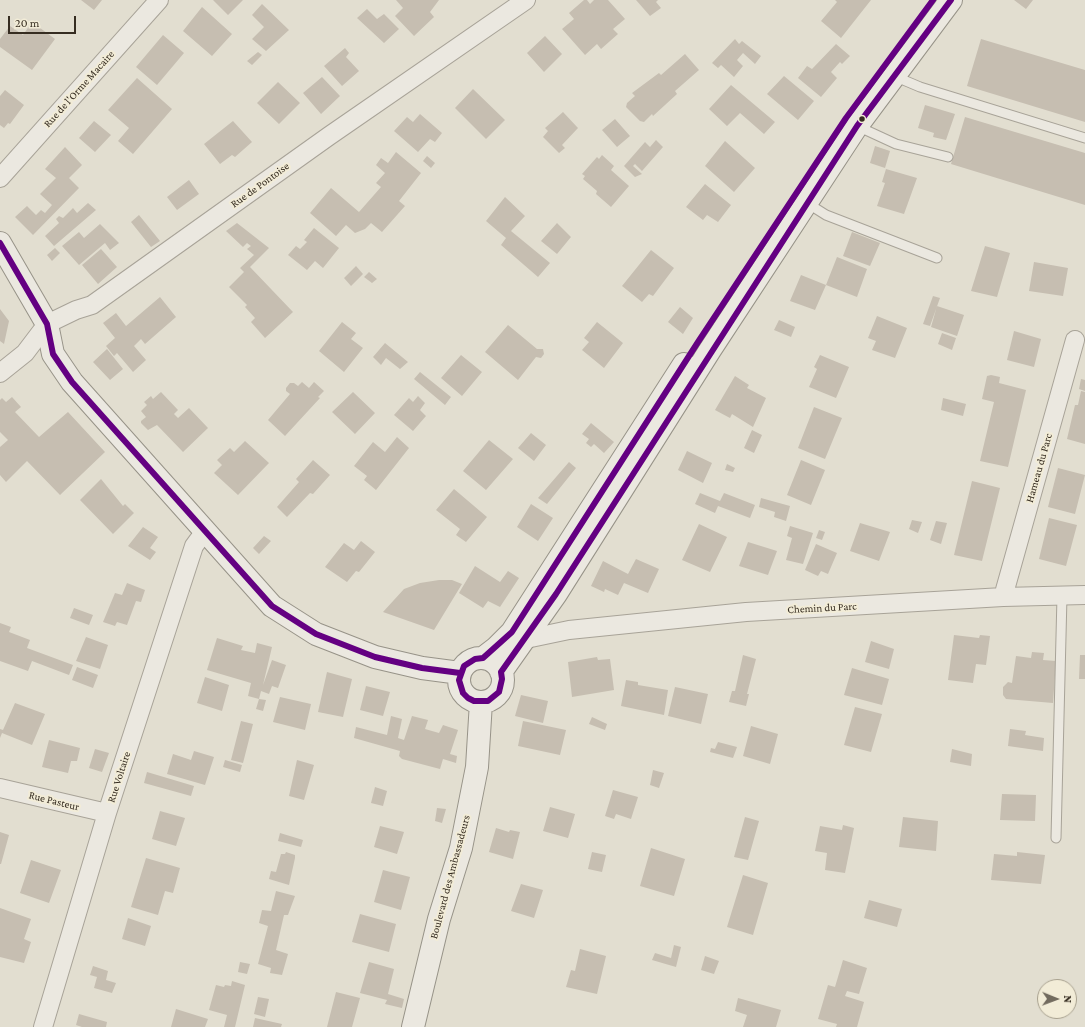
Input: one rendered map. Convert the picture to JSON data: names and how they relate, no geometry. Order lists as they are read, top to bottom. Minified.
{"streets":{"main road":["Boulevard des Ambassadeurs"],"street":["Rue de l'Orme Macaire","Rue de Pontoise","Hameau du Parc","Chemin du Parc","Rue Voltaire","Rue Pasteur"]},"crossings":[["Hameau du Parc","Chemin du Parc"],["Rue Voltaire","Rue Pasteur"]],"scale_bar":"20 m","north":"right"}
